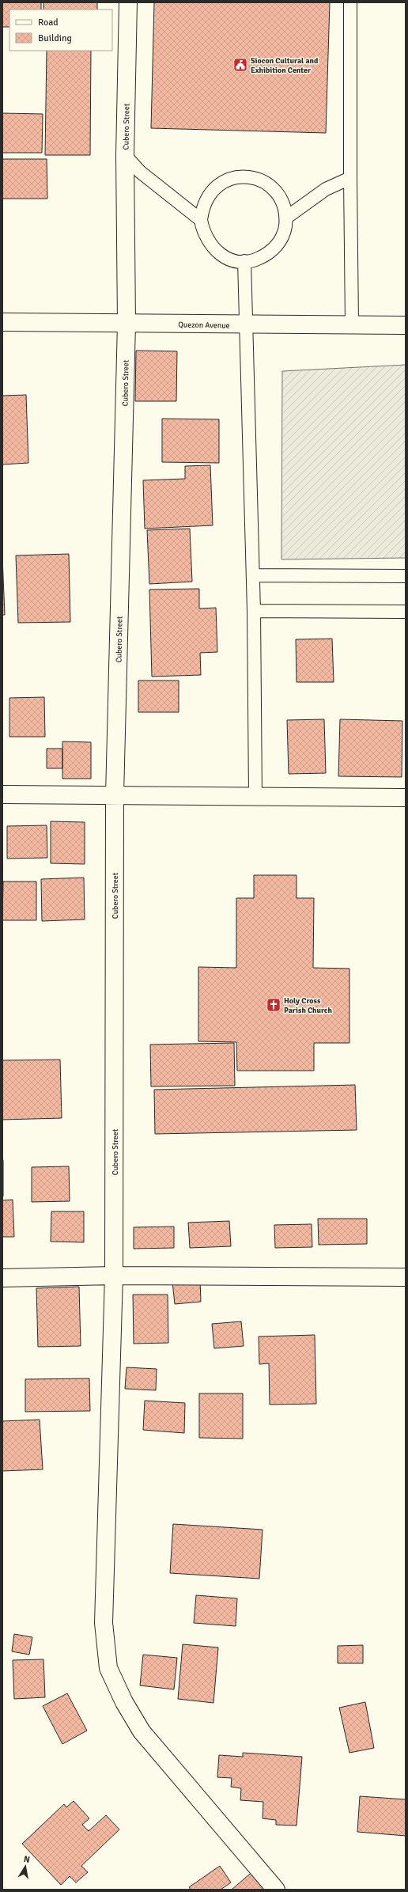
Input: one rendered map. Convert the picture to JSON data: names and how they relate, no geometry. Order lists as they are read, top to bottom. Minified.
{"streets":{"street":["Cubero Street","Quezon Avenue"]},"crossings":[["Cubero Street","Quezon Avenue"]],"places":{"public building":["Siocon Cultural and Exhibition Center"],"church":["Holy Cross Parish Church"]},"legend":["Road","Building"],"north":"top"}
